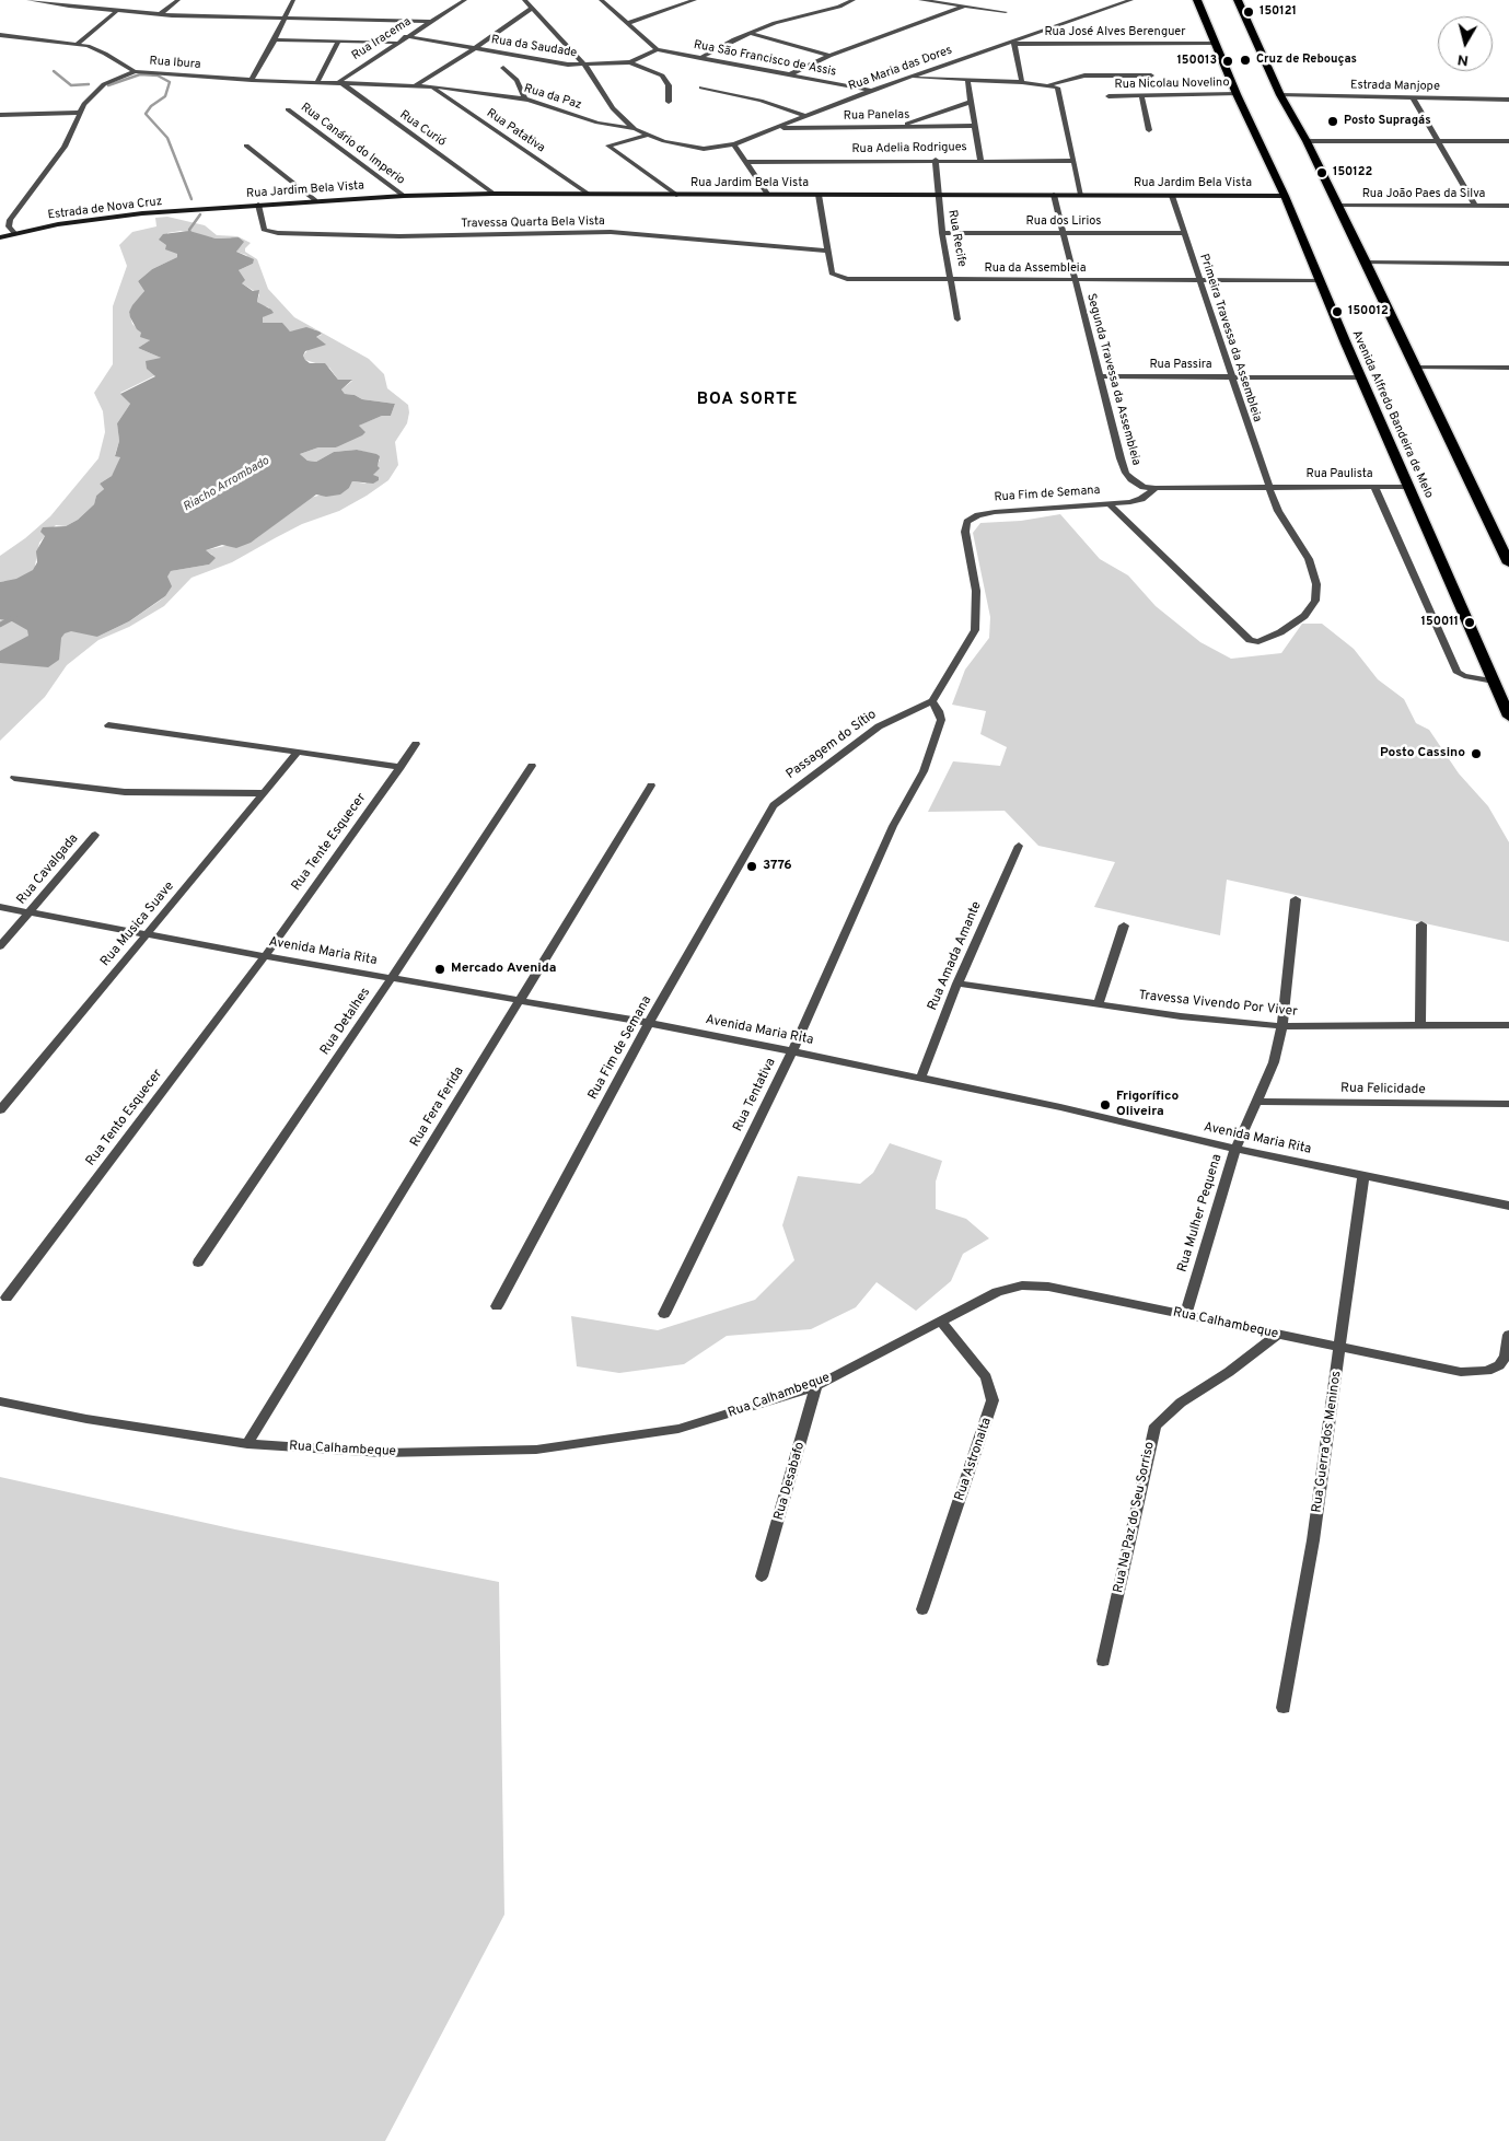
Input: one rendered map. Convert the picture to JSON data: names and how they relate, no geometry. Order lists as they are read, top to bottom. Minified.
{"streets":{"highway":["Avenida Alfredo Bandeira de Melo"],"main road":["Rua Jardim Bela Vista","Estrada de Nova Cruz"],"street":["Rua José Alves Berenguer","Rua Iracema","Rua da Saudade","Rua São Francisco de Assis","Rua Ibura","Rua Maria das Dores","Rua Nicolau Novelino","Estrada Manjope","Rua da Paz","Rua Panelas","Rua Curió","Rua Patativa","Rua Canário do Imperio","Rua Adelia Rodrigues","Rua João Paes da Silva","Rua dos Lirios","Travessa Quarta Bela Vista","Rua Recife","Rua da Assembleia","Primeira Travessa da Assembleia","Rua Passira","Segunda Travessa da Assembleia","Rua Paulista","Rua Fim de Semana","Passagem do Sítio","Rua Tente Esquecer","Rua Cavalgada","Rua Musica Suave","Avenida Maria Rita","Rua Amada Amante","Travessa Vivendo Por Viver","Rua Detalhes","Rua Felicidade","Rua Tentativa","Rua Fera Ferida","Rua Tento Esquecer","Rua Mulher Pequena","Rua Calhambeque","Rua Guerra dos Meninos","Rua Astronalta","Rua Desabafo","Rua Na Paz do Seu Sorriso"]},"crossings":[["Rua José Alves Berenguer","Rua Maria das Dores"],["Rua José Alves Berenguer","Avenida Alfredo Bandeira de Melo"],["Rua Iracema","Rua da Saudade"],["Rua Iracema","Rua Ibura"],["Rua Iracema","Rua Curió"],["Rua da Saudade","Rua São Francisco de Assis"],["Rua São Francisco de Assis","Rua Maria das Dores"],["Rua Ibura","Rua da Paz"],["Rua Ibura","Rua Curió"],["Rua Ibura","Rua Patativa"],["Rua Ibura","Estrada de Nova Cruz"],["Rua Maria das Dores","Rua da Paz"],["Rua Maria das Dores","Rua Panelas"],["Rua Nicolau Novelino","Avenida Alfredo Bandeira de Melo"],["Rua da Paz","Rua Patativa"],["Rua Curió","Rua Jardim Bela Vista"],["Rua Patativa","Rua Jardim Bela Vista"],["Rua Canário do Imperio","Rua Jardim Bela Vista"],["Rua Adelia Rodrigues","Rua Recife"],["Rua Jardim Bela Vista","Estrada de Nova Cruz"],["Rua Jardim Bela Vista","Travessa Quarta Bela Vista"],["Rua Jardim Bela Vista","Rua Recife"],["Rua Jardim Bela Vista","Rua da Assembleia"],["Rua Jardim Bela Vista","Primeira Travessa da Assembleia"],["Rua Jardim Bela Vista","Segunda Travessa da Assembleia"],["Rua Jardim Bela Vista","Avenida Alfredo Bandeira de Melo"],["Rua dos Lirios","Rua Recife"],["Rua dos Lirios","Primeira Travessa da Assembleia"],["Rua dos Lirios","Segunda Travessa da Assembleia"],["Travessa Quarta Bela Vista","Rua da Assembleia"],["Rua Recife","Rua da Assembleia"],["Rua da Assembleia","Primeira Travessa da Assembleia"],["Rua da Assembleia","Segunda Travessa da Assembleia"],["Rua da Assembleia","Avenida Alfredo Bandeira de Melo"],["Primeira Travessa da Assembleia","Rua Passira"],["Primeira Travessa da Assembleia","Rua Paulista"],["Primeira Travessa da Assembleia","Rua Fim de Semana"],["Rua Passira","Segunda Travessa da Assembleia"],["Rua Passira","Avenida Alfredo Bandeira de Melo"],["Segunda Travessa da Assembleia","Rua Paulista"],["Segunda Travessa da Assembleia","Rua Fim de Semana"],["Avenida Alfredo Bandeira de Melo","Rua Paulista"],["Rua Paulista","Rua Fim de Semana"],["Rua Fim de Semana","Passagem do Sítio"],["Rua Fim de Semana","Avenida Maria Rita"],["Rua Fim de Semana","Rua Tentativa"],["Passagem do Sítio","Rua Tentativa"],["Rua Tente Esquecer","Avenida Maria Rita"],["Rua Tente Esquecer","Rua Tento Esquecer"],["Rua Cavalgada","Avenida Maria Rita"],["Rua Musica Suave","Avenida Maria Rita"],["Avenida Maria Rita","Rua Amada Amante"],["Avenida Maria Rita","Rua Detalhes"],["Avenida Maria Rita","Rua Tentativa"],["Avenida Maria Rita","Rua Fera Ferida"],["Avenida Maria Rita","Rua Tento Esquecer"],["Avenida Maria Rita","Rua Mulher Pequena"],["Avenida Maria Rita","Rua Guerra dos Meninos"],["Rua Amada Amante","Travessa Vivendo Por Viver"],["Travessa Vivendo Por Viver","Rua Mulher Pequena"],["Rua Felicidade","Rua Mulher Pequena"],["Rua Fera Ferida","Rua Calhambeque"],["Rua Mulher Pequena","Rua Calhambeque"],["Rua Calhambeque","Rua Guerra dos Meninos"],["Rua Calhambeque","Rua Astronalta"],["Rua Calhambeque","Rua Desabafo"],["Rua Calhambeque","Rua Na Paz do Seu Sorriso"]],"districts":["BOA SORTE"],"water":["Riacho Arrombado"],"places":["150121","Cruz de Rebouças","150013","Posto Supragás","150122","150012","150011","Posto Cassino","3776","Mercado Avenida","Frigorífico Oliveira"],"north":"bottom"}
